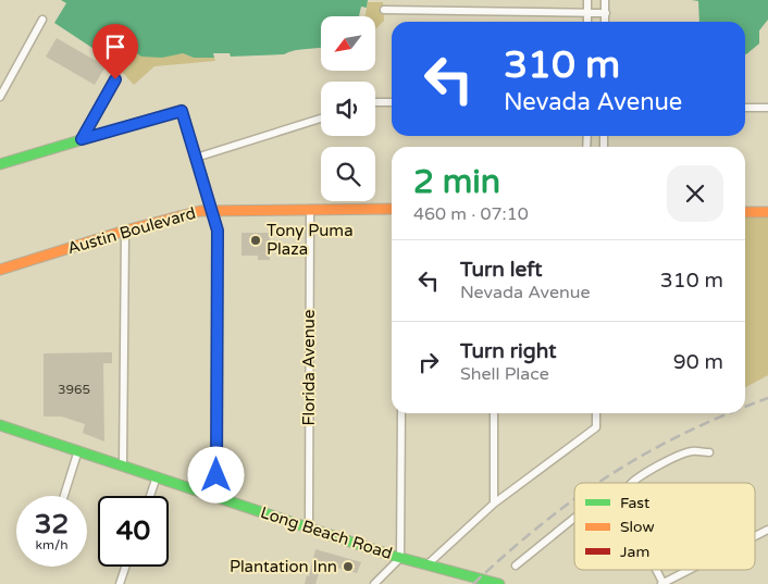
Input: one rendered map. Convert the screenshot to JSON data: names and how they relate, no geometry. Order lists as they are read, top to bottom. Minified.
{"streets":{"main road":["Austin Boulevard","Long Beach Road"],"street":["Florida Avenue"]},"crossings":[["Austin Boulevard","Florida Avenue"],["Florida Avenue","Long Beach Road"]],"places":["Tony Puma Plaza","Plantation Inn"],"house_numbers":["3965"],"legend":["Fast","Slow","Jam"],"north":"bottom left","page":{"turn":["310 m","Nevada Avenue"],"heading":["2 min","460 m · 07:10"],"list":[{"name":"Turn left","note":"Nevada Avenue","value":"310 m"},{"name":"Turn right","note":"Shell Place","value":"90 m"}],"speed":"32 km/h","limit":"40"}}
